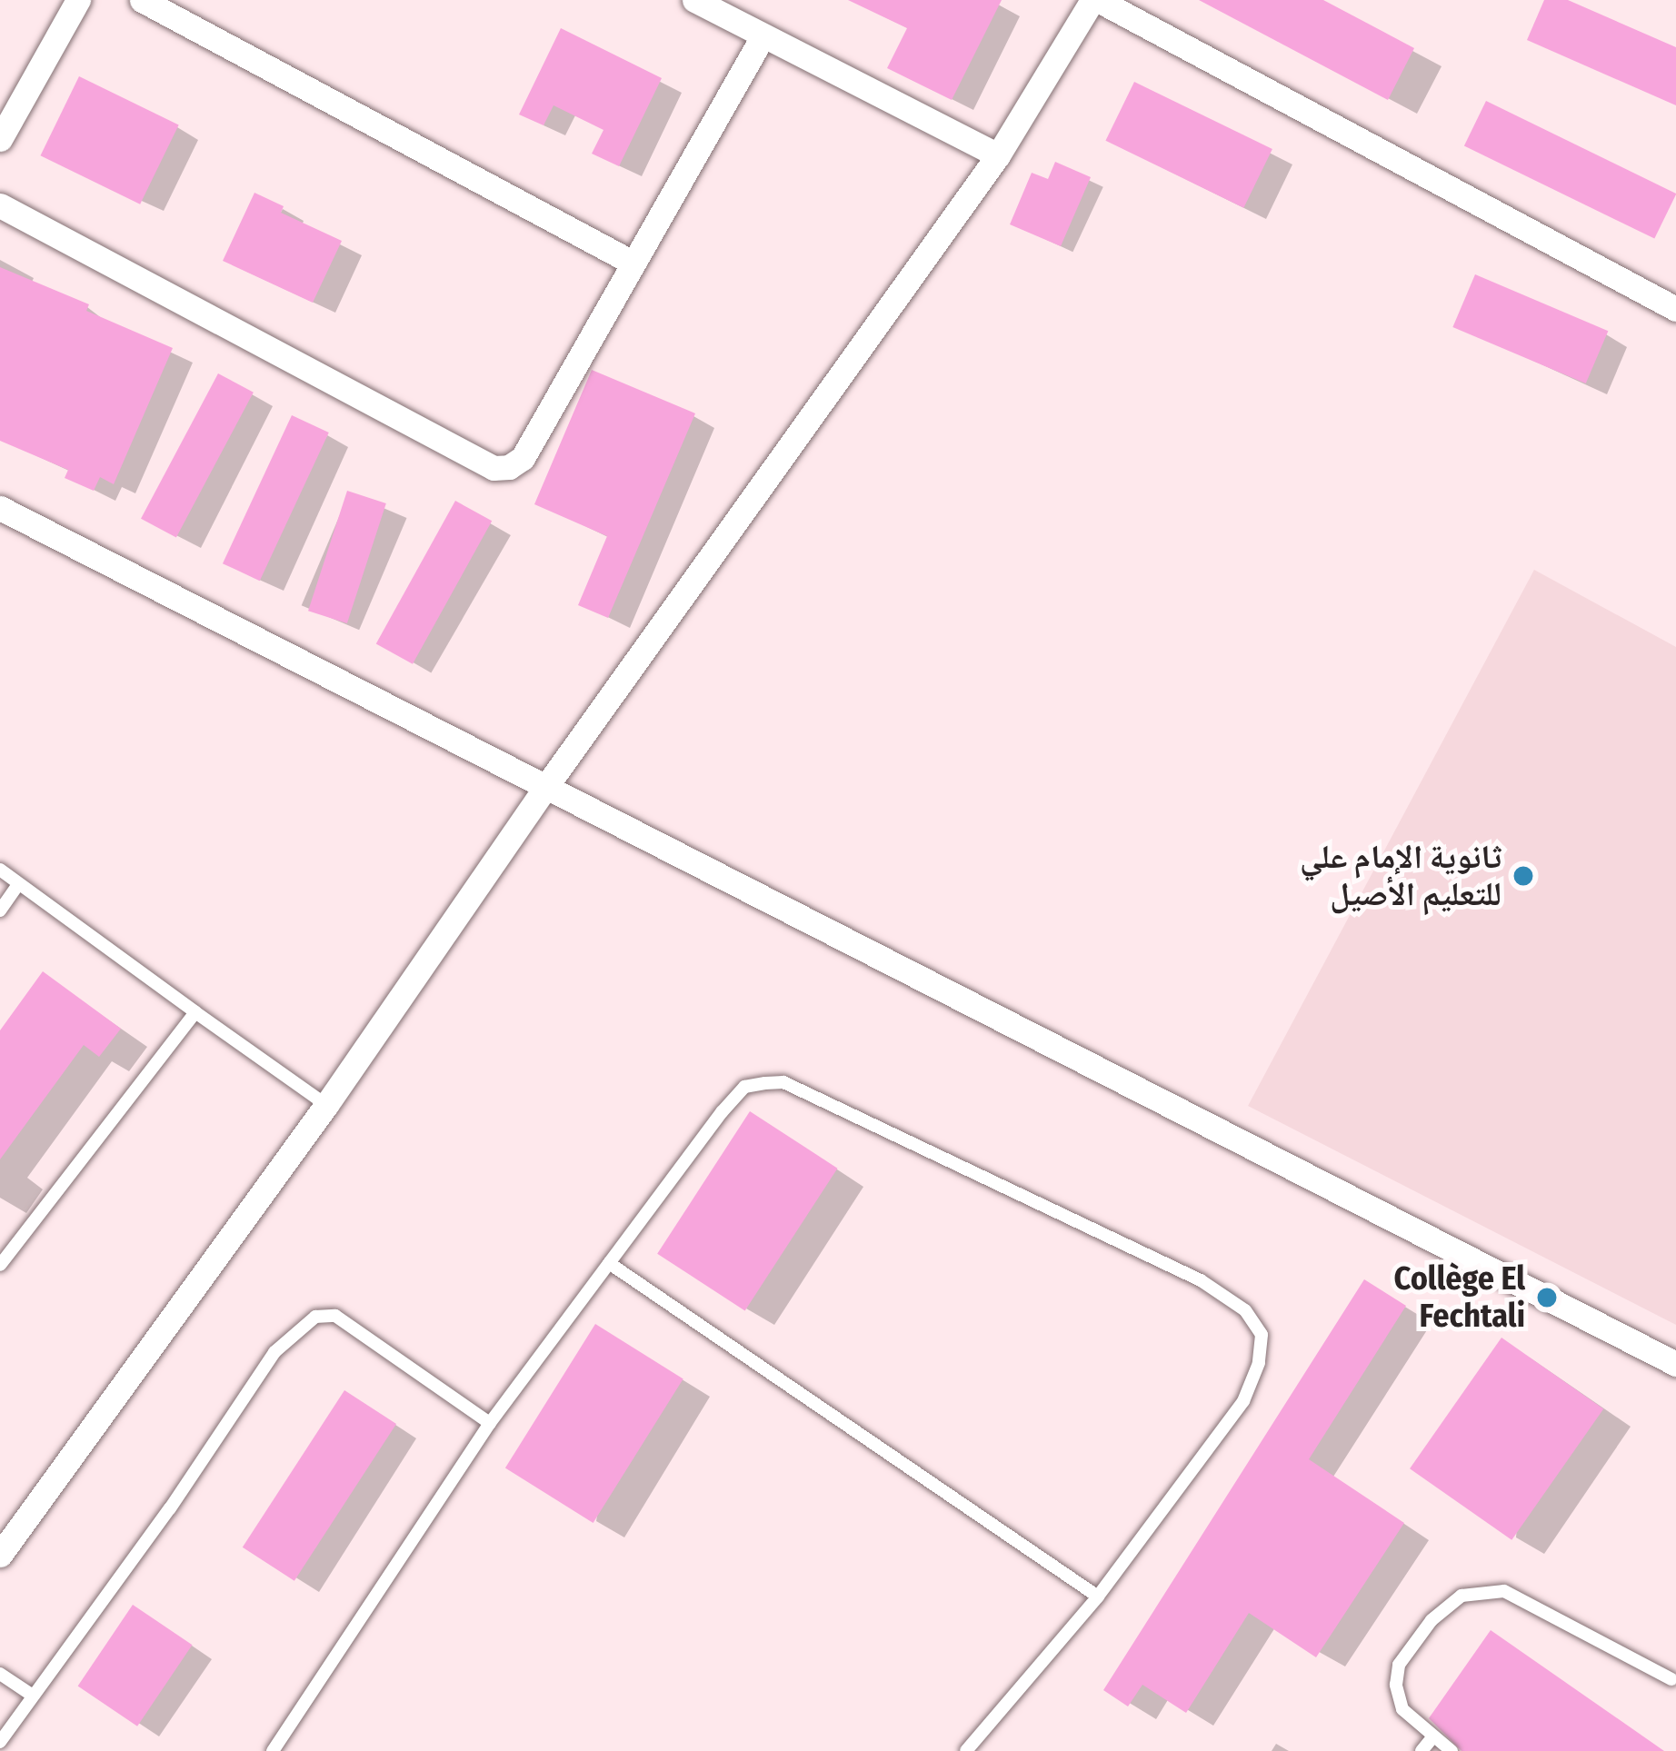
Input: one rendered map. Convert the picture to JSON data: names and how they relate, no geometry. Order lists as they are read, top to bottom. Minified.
{"places":["ثانوية الإمام علي للتعليم الأصيل","Collège El Fechtali"]}
